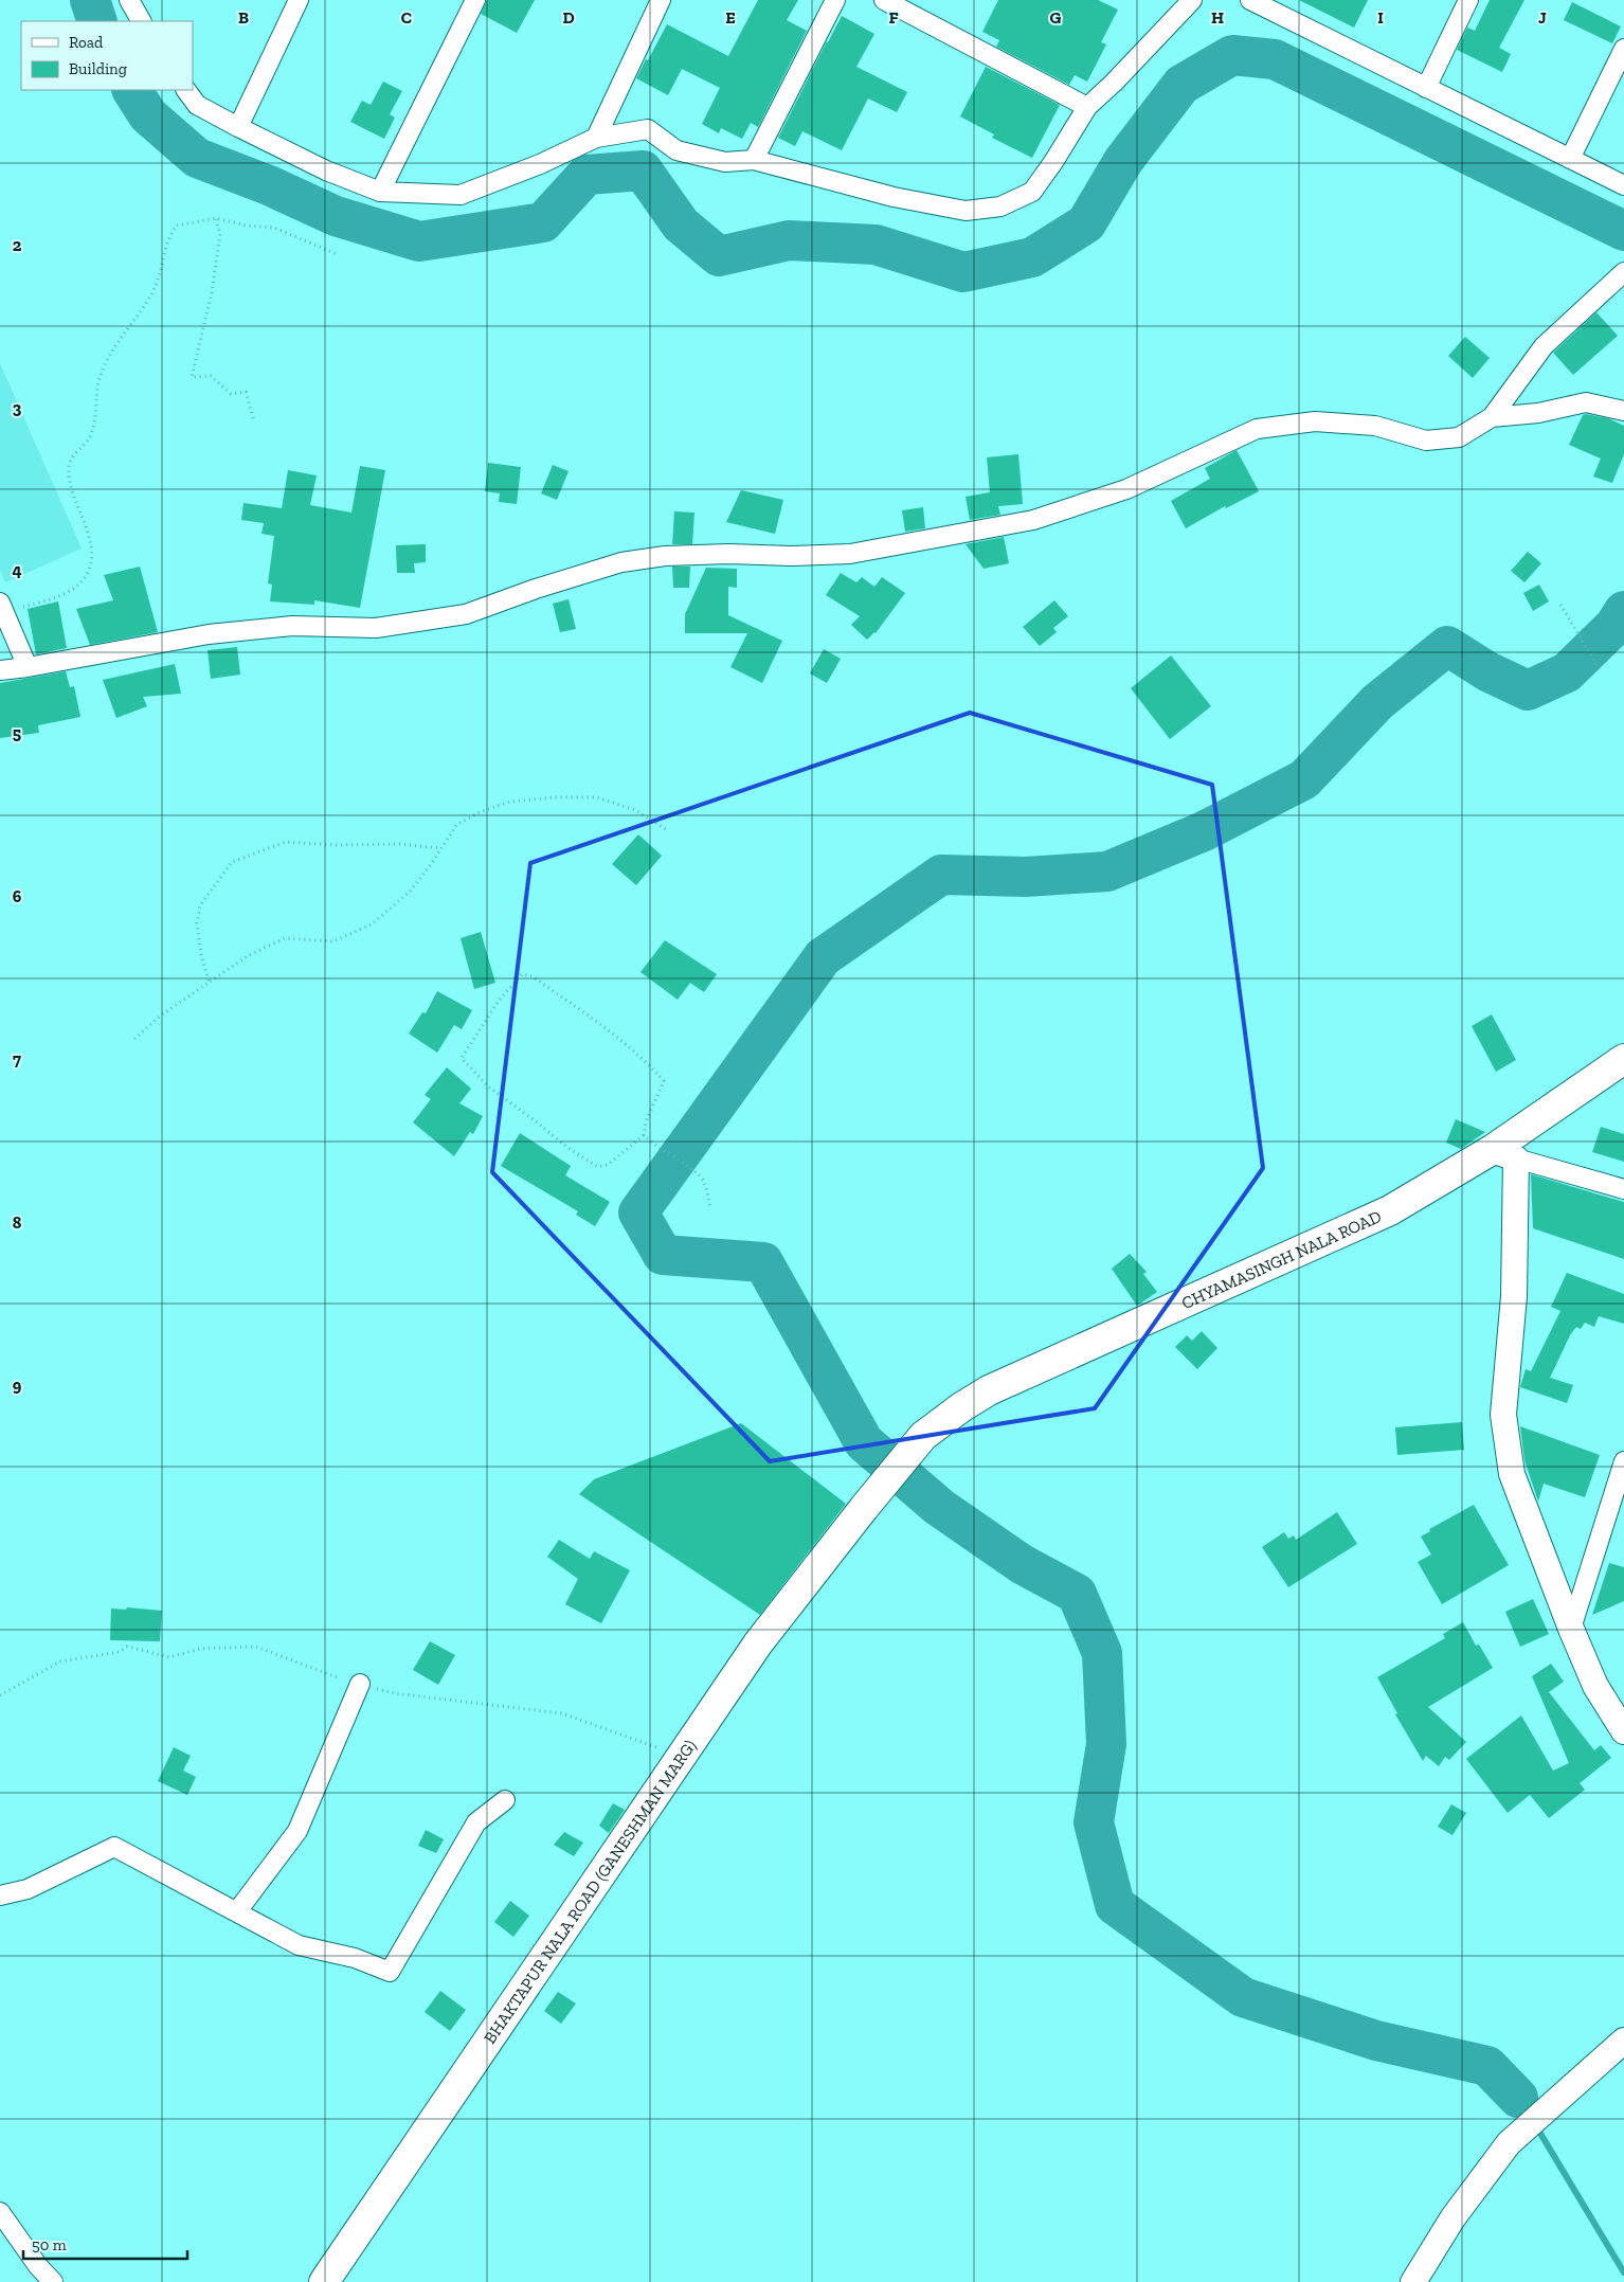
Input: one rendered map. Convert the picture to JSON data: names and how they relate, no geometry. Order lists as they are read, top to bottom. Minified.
{"streets":{"main road":["CHYAMASINGH NALA ROAD","BHAKTAPUR NALA ROAD (GANESHMAN MARG)"]},"crossings":[["CHYAMASINGH NALA ROAD","BHAKTAPUR NALA ROAD (GANESHMAN MARG)"]],"legend":["Road","Building"],"scale_bar":"50 m","grid":{"columns":["B","C","D","E","F","G","H","I","J"],"rows":["2","3","4","5","6","7","8","9"]}}
